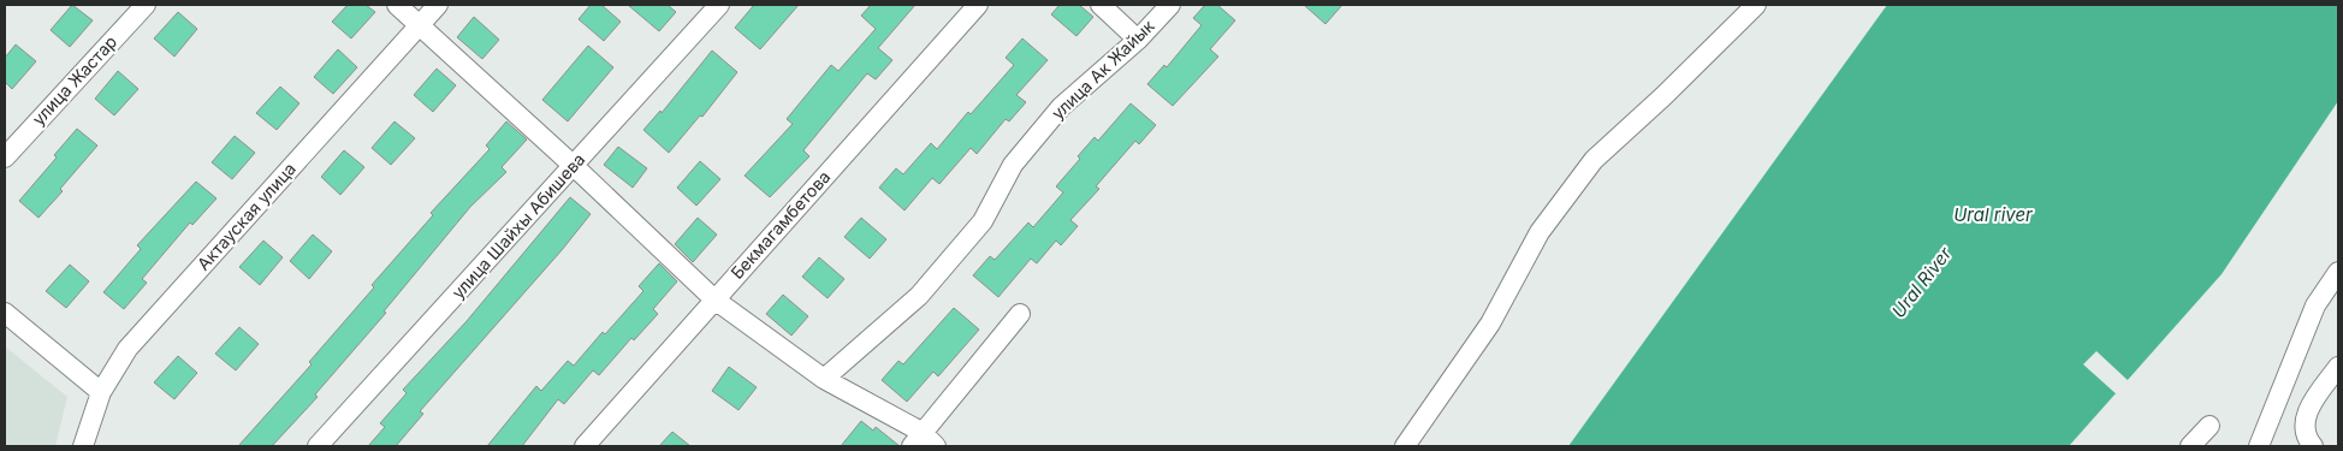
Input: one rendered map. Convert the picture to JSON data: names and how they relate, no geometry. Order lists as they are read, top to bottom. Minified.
{"streets":{"street":["улица Ак Жайык","улица Жастар","Актауская улица","Бекмагамбетова","улица Шайхы Абишева"]},"water":["Ural river","Ural River"]}
